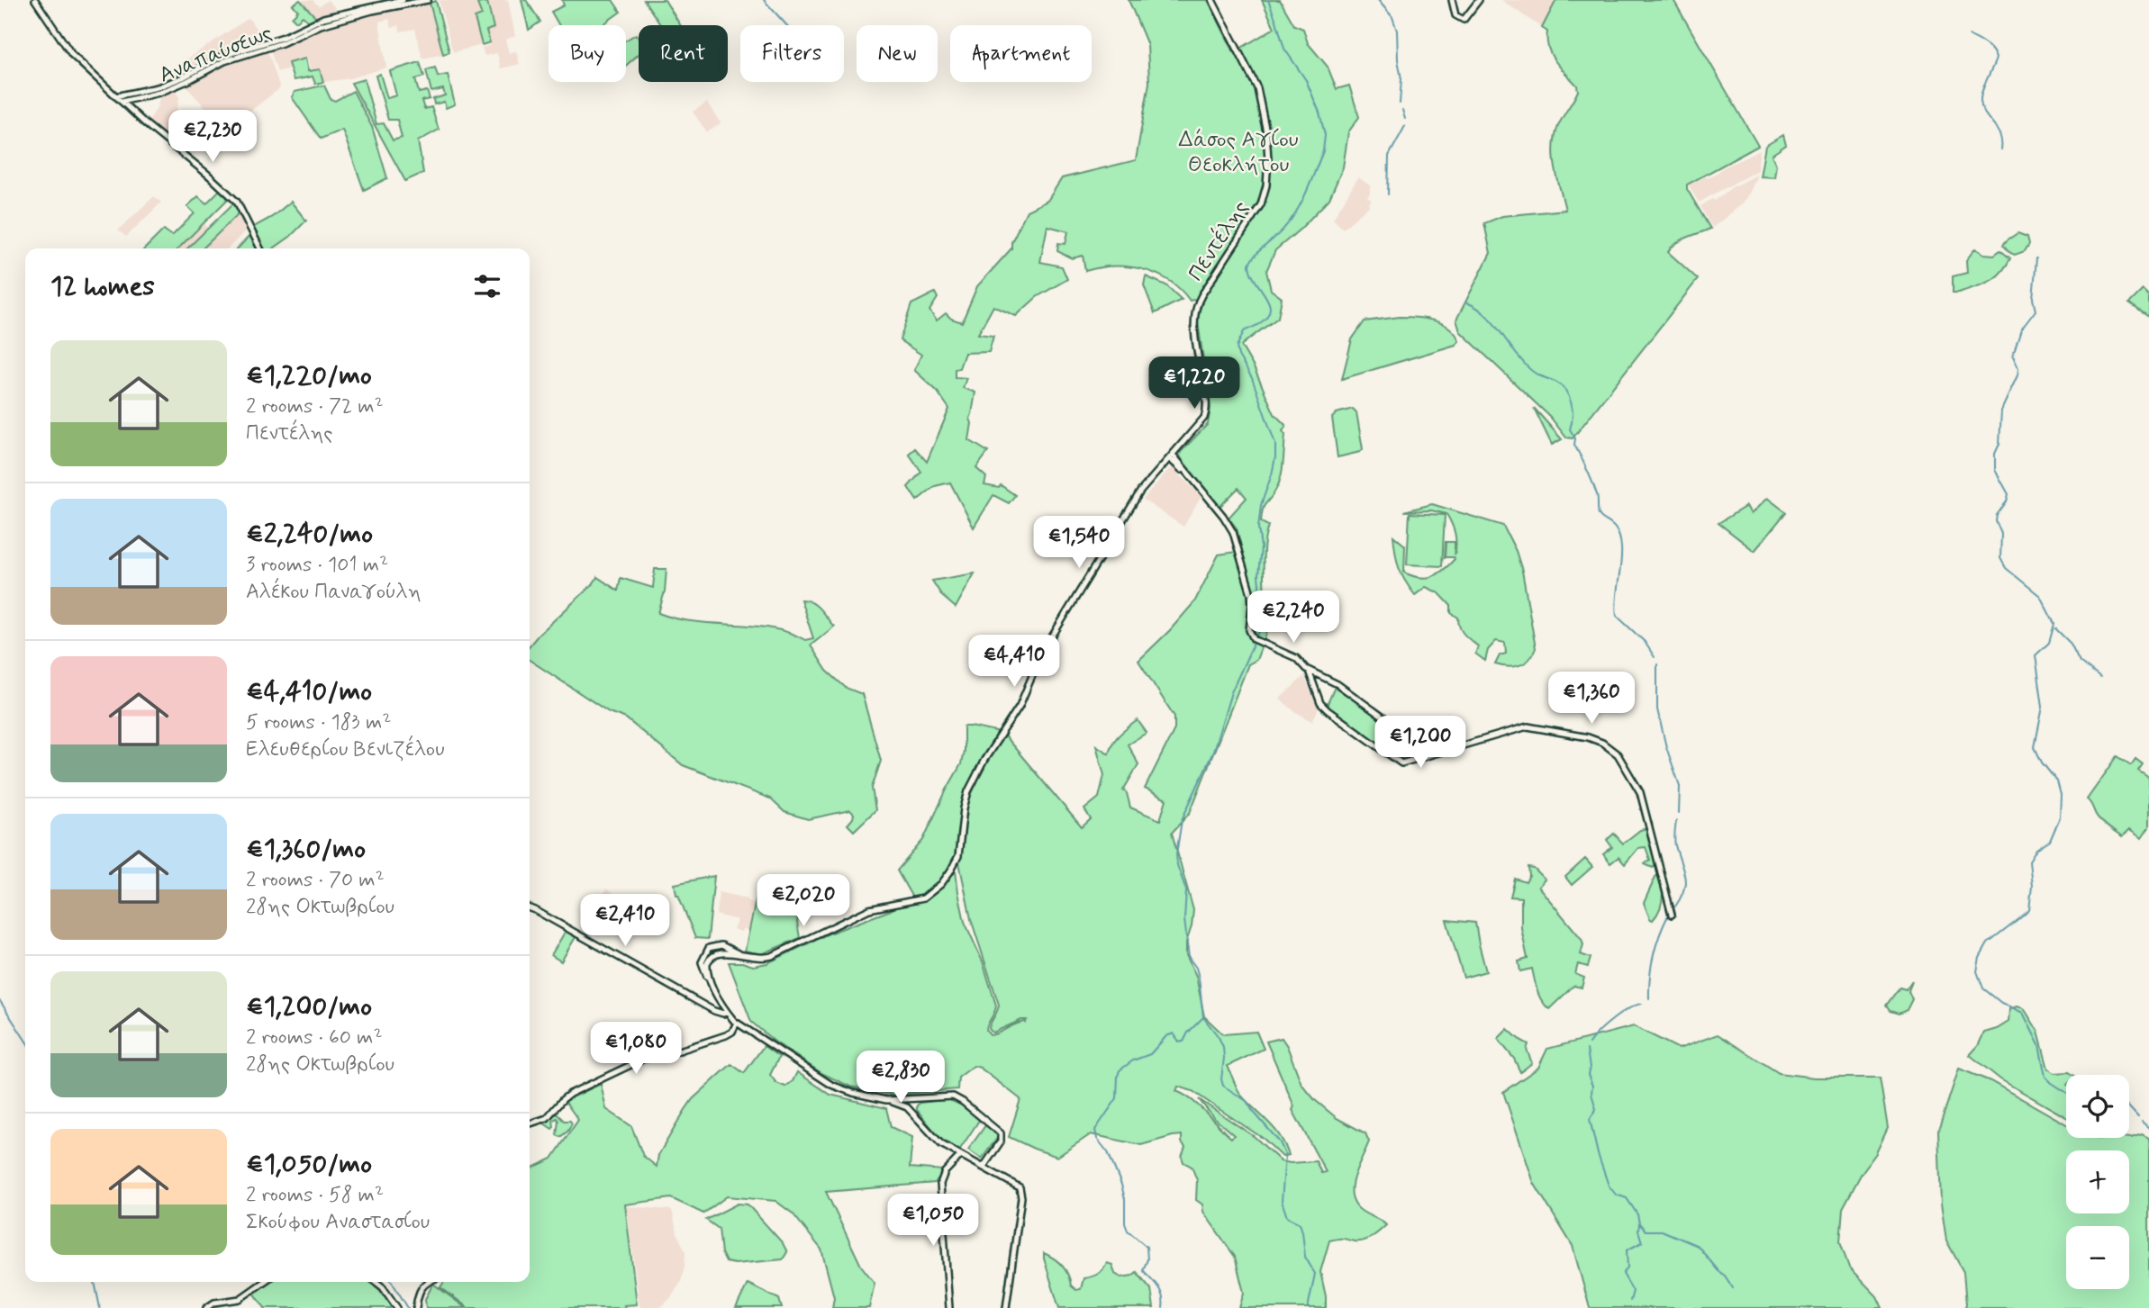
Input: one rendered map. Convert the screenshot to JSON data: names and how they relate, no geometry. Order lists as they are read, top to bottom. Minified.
{"streets":{"main road":["Αναπαύσεως","Πεντέλης"]},"parks":["Δάσος Αγίου Θεοκλήτου"],"page":{"chip":["Buy","Rent","Filters","New","Apartment"],"price":["€2,230","€1,220","€1,540","€2,240","€4,410","€1,360","€1,200","€2,020","€2,410","€1,080","€2,830","€1,050"],"heading":"12 homes","list":[{"name":"€1,220/mo","note":"2 rooms · 72 m² · Πεντέλης"},{"name":"€2,240/mo","note":"3 rooms · 101 m² · Αλέκου Παναγούλη"},{"name":"€4,410/mo","note":"5 rooms · 183 m² · Ελευθερίου Βενιζέλου"},{"name":"€1,360/mo","note":"2 rooms · 70 m² · 28ης Οκτωβρίου"},{"name":"€1,200/mo","note":"2 rooms · 60 m² · 28ης Οκτωβρίου"},{"name":"€1,050/mo","note":"2 rooms · 58 m² · Σκούφου Αναστασίου"}],"map_buttons":["+","−"]}}
